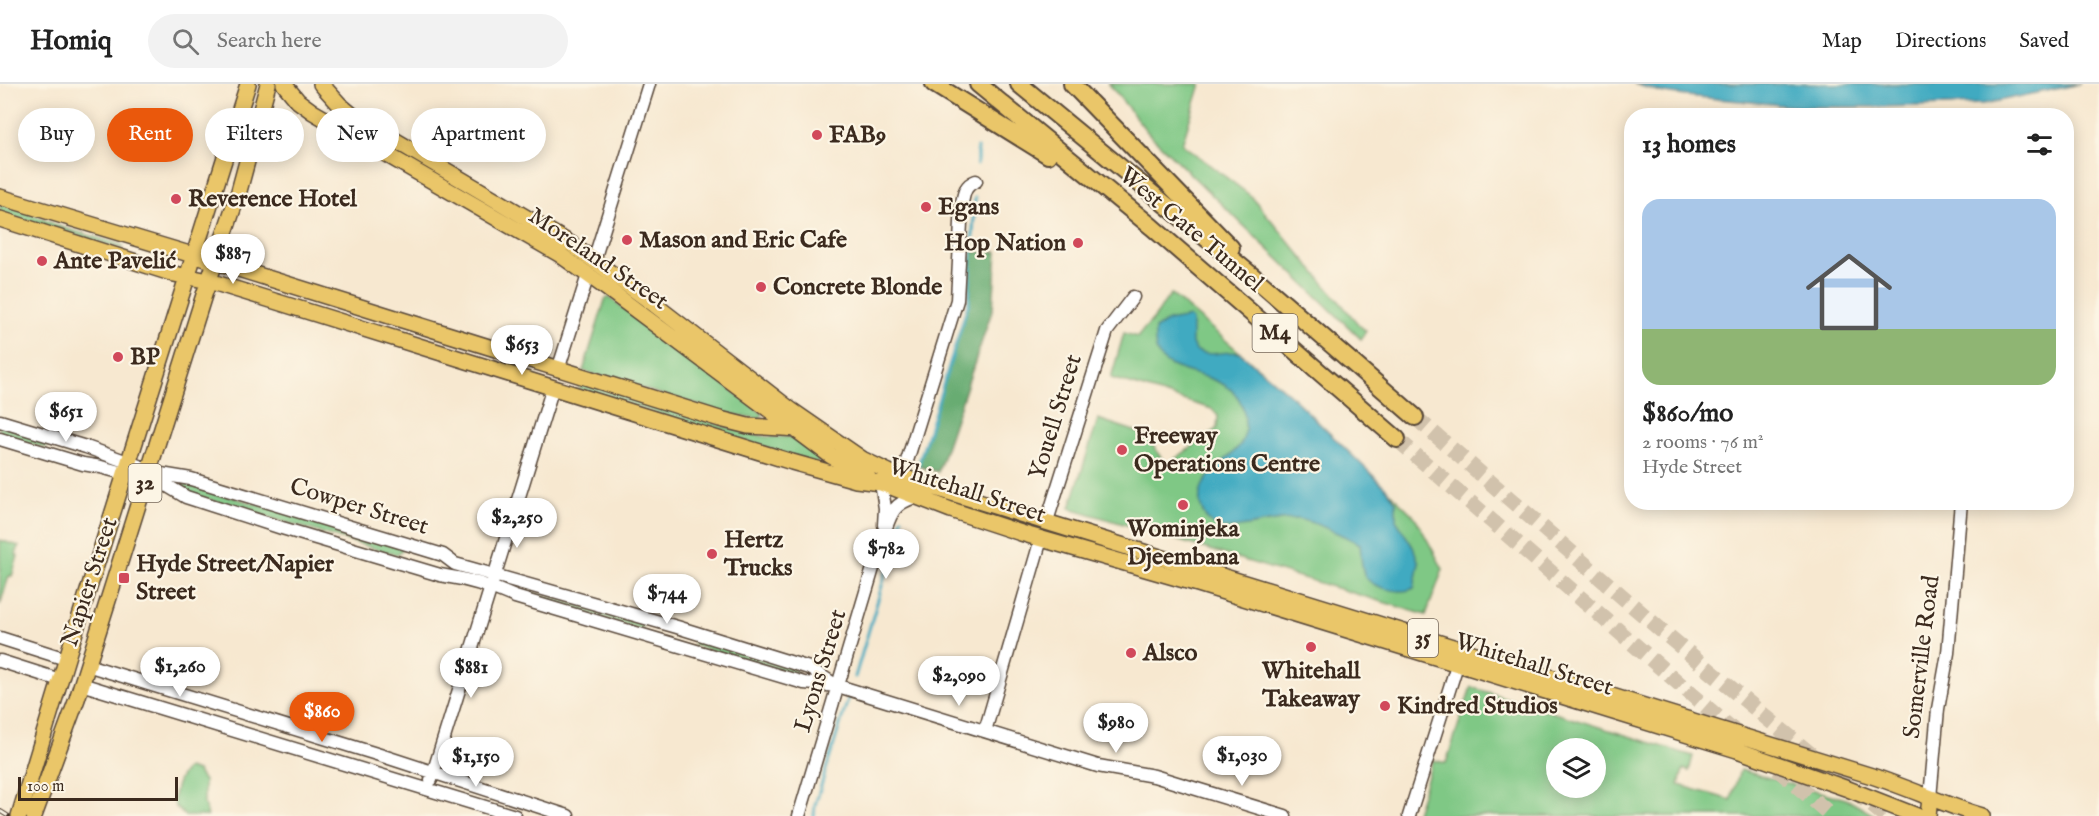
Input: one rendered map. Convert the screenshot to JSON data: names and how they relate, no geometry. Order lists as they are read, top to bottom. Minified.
{"streets":{"highway":["West Gate Tunnel","M4"],"main road":["Moreland Street","Youell Street","32","Whitehall Street","Napier Street","35","Somerville Road"],"street":["Cowper Street","Lyons Street"]},"crossings":[["Moreland Street","Whitehall Street"],["Moreland Street","35"],["Moreland Street","Lyons Street"],["Youell Street","Whitehall Street"],["Youell Street","Cowper Street"],["Whitehall Street","Napier Street"],["Whitehall Street","35"],["Whitehall Street","Somerville Road"],["Whitehall Street","Lyons Street"],["Cowper Street","Napier Street"],["Cowper Street","Lyons Street"],["Napier Street","35"]],"places":{"other":["FAB9","Reverence Hotel","Egans","Mason and Eric Cafe","Hop Nation","Ante Pavelić","Concrete Blonde","BP","Freeway Operations Centre","Wominjeka Djeembana","Hertz Trucks","Whitehall Takeaway","Alsco","Kindred Studios"],"transit":["Hyde Street/Napier Street"]},"scale_bar":"100 m","page":{"header":"Homiq","search":"Search here","nav":["Map","Directions","Saved"],"chip":["Buy","Rent","Filters","New","Apartment"],"heading":"13 homes","list":[{"name":"$860/mo","note":"2 rooms · 76 m² · Hyde Street"}],"price":["$887","$653","$651","$2,250","$782","$744","$1,260","$881","$2,090","$860","$980","$1,030","$1,150"],"scale":"100 m"}}
